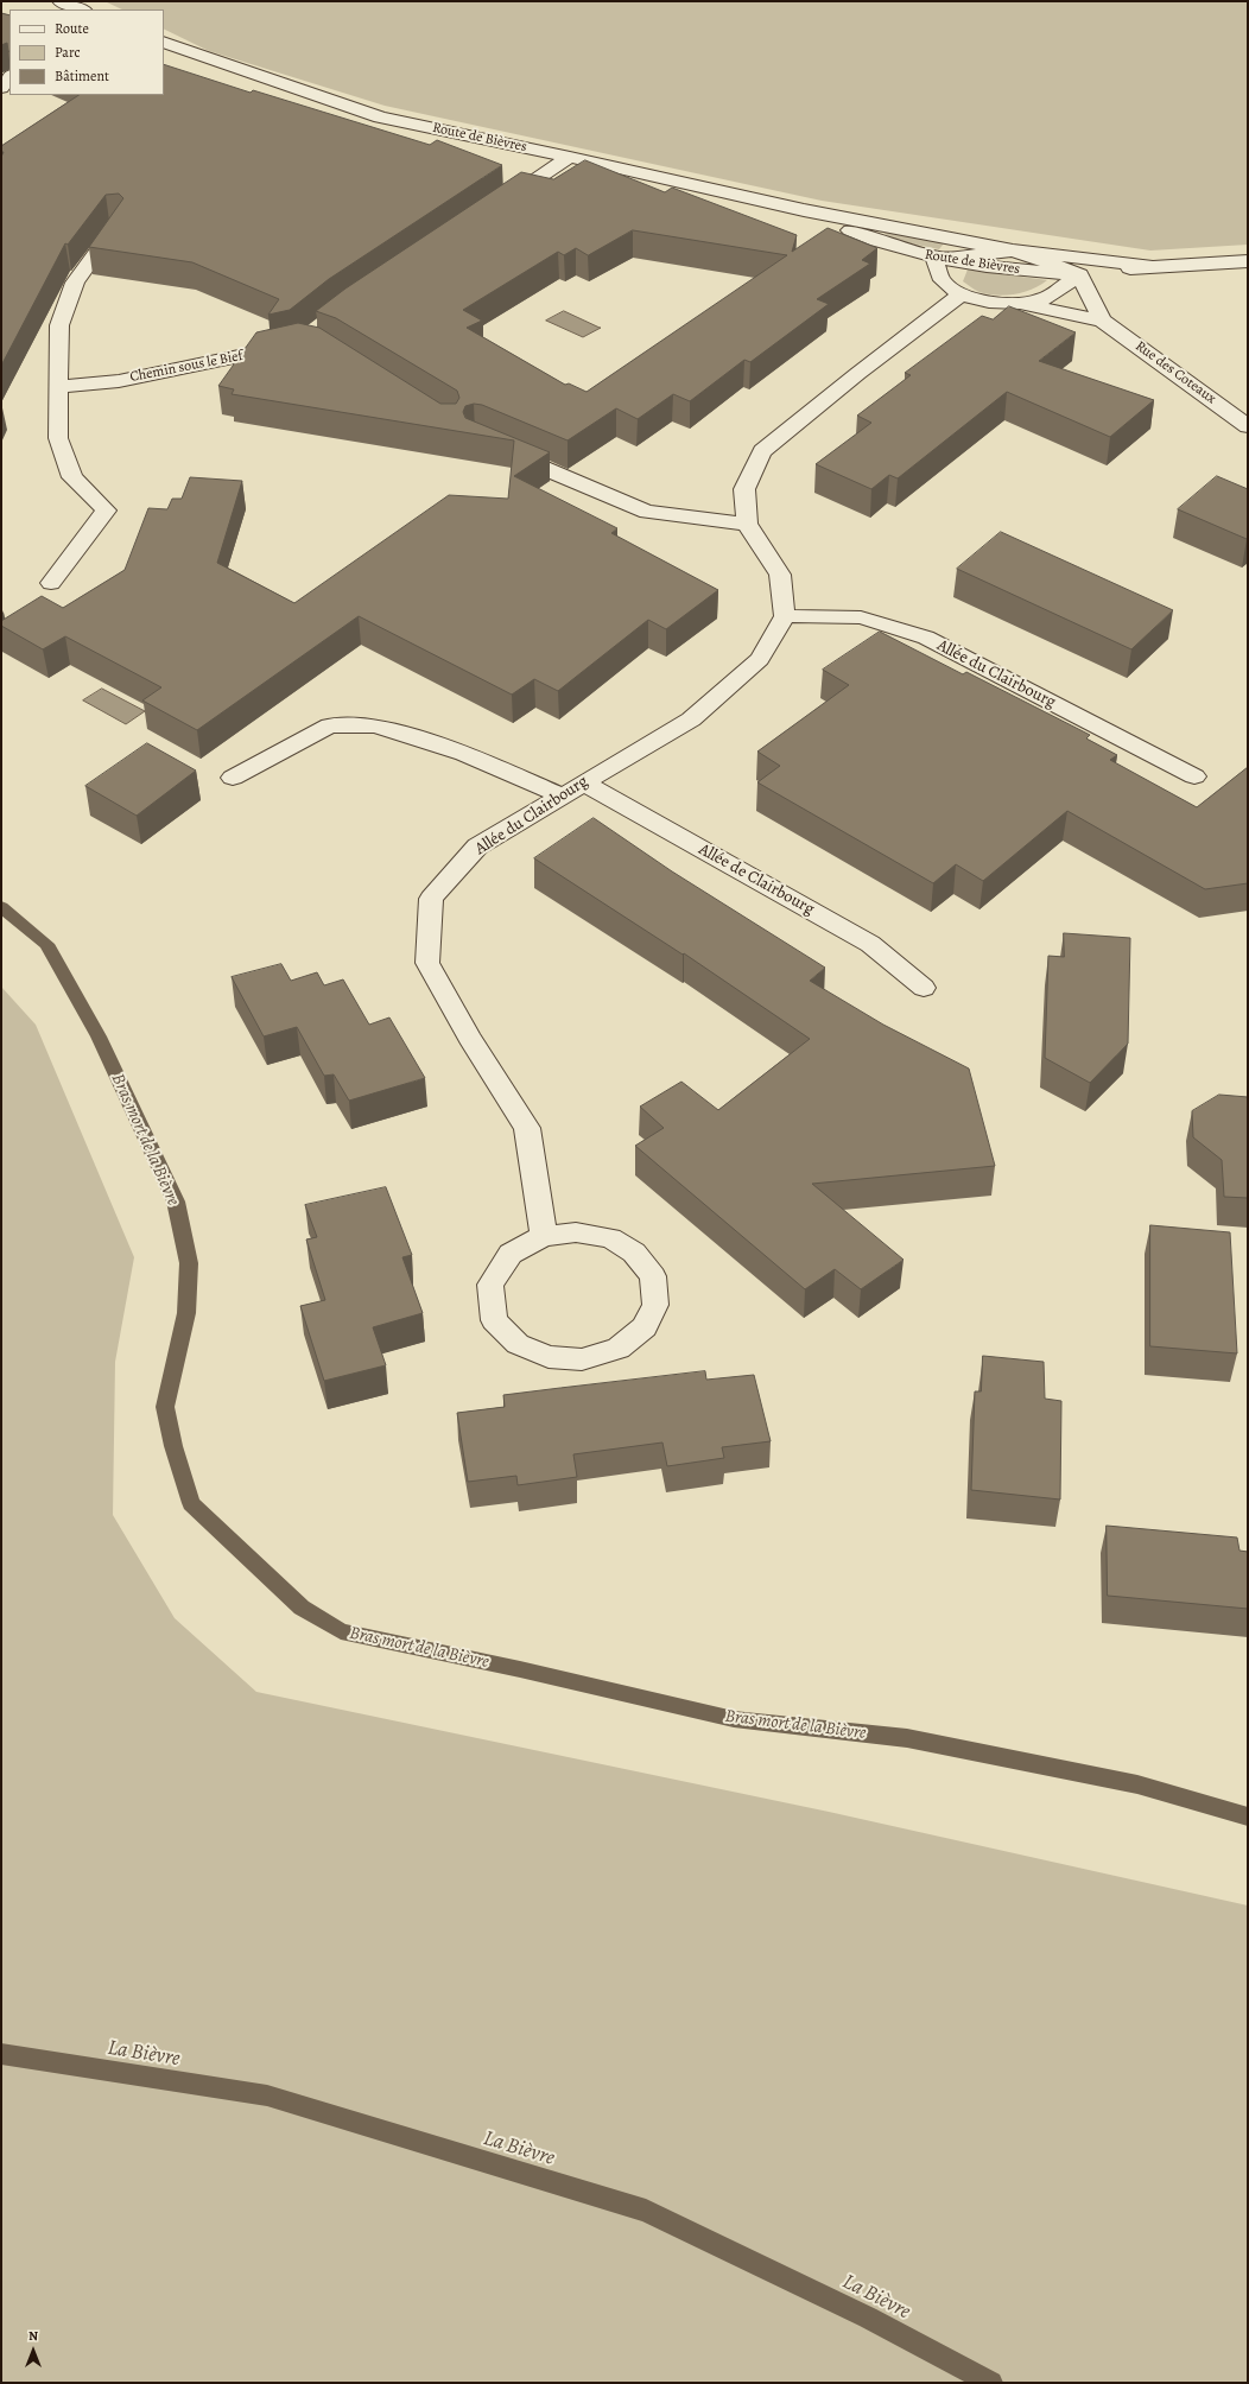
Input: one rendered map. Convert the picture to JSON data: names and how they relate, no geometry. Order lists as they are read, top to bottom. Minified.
{"streets":{"street":["Route de Bièvres","Chemin sous le Bief","Rue des Coteaux","Allée du Clairbourg","Allée de Clairbourg"]},"crossings":[["Route de Bièvres","Rue des Coteaux"],["Allée du Clairbourg","Allée de Clairbourg"]],"water":["Bras mort de la Bièvre","La Bièvre"],"legend":["Route","Parc","Bâtiment"],"north":"top"}
